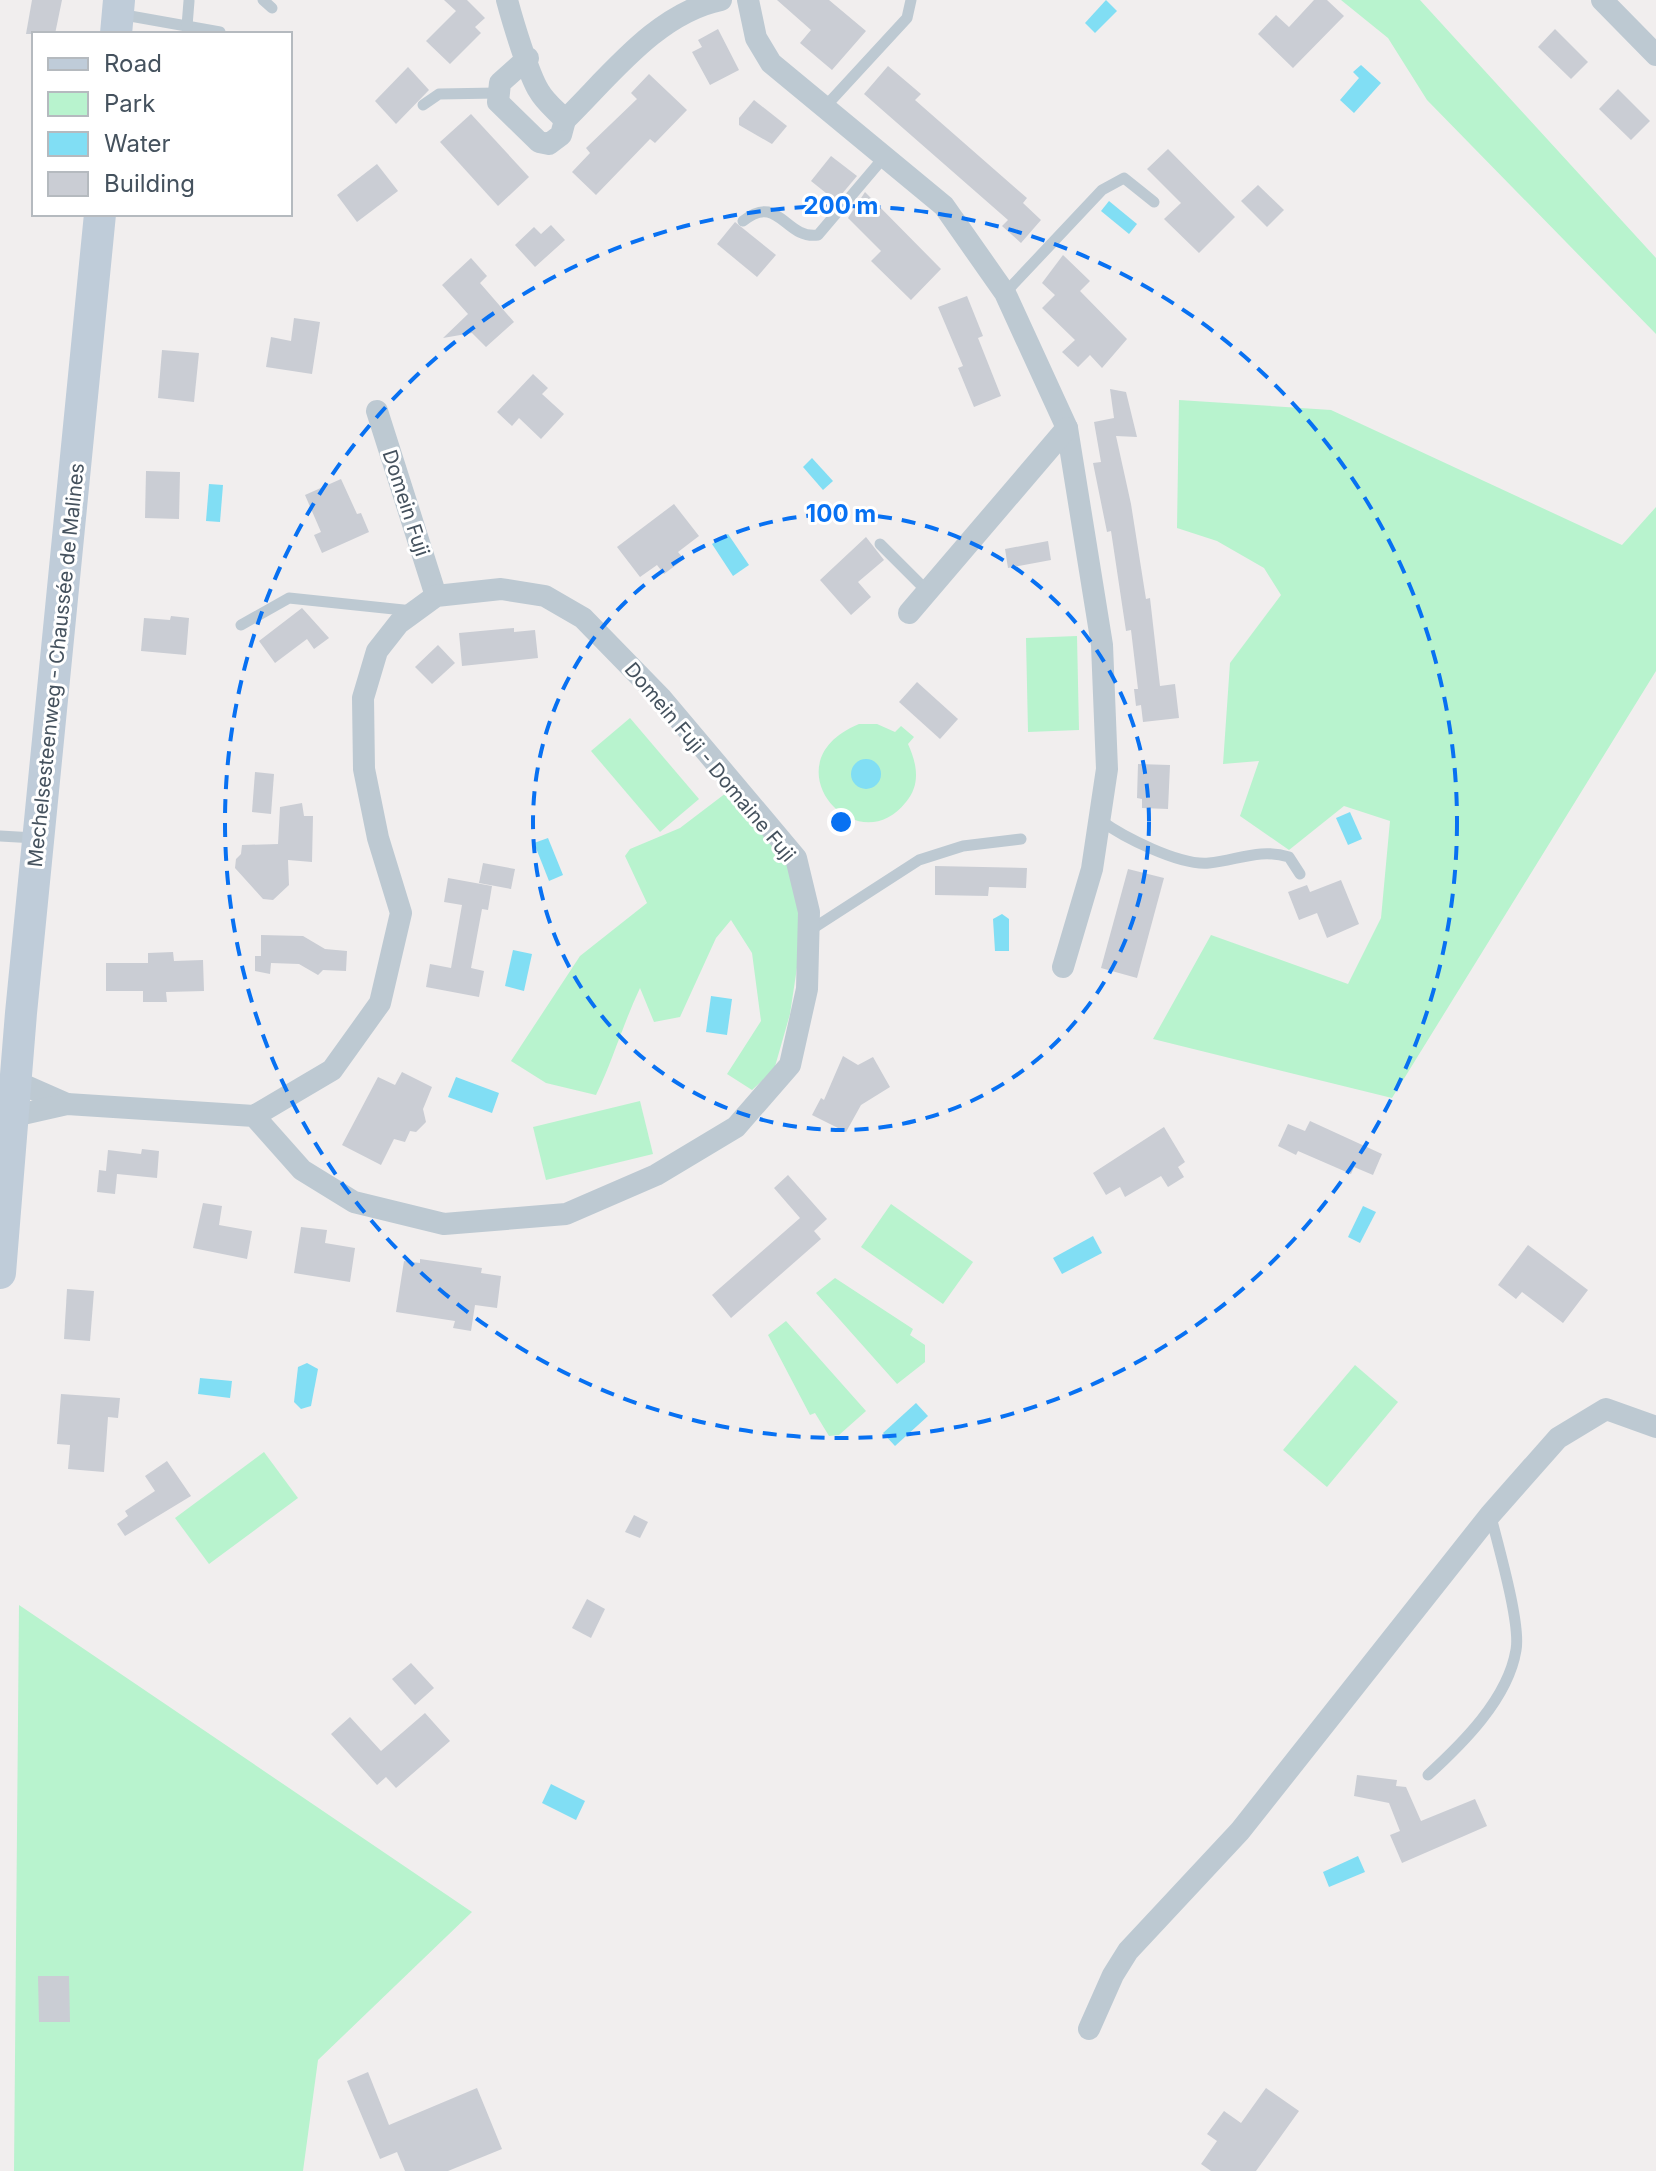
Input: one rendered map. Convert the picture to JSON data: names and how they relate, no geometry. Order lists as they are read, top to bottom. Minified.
{"streets":{"main road":["Mechelsesteenweg - Chaussée de Malines"],"street":["Domein Fuji","Domein Fuji - Domaine Fuji"]},"crossings":[["Domein Fuji","Domein Fuji - Domaine Fuji"]],"legend":["Road","Park","Water","Building"],"rings":["200 m","100 m"]}
